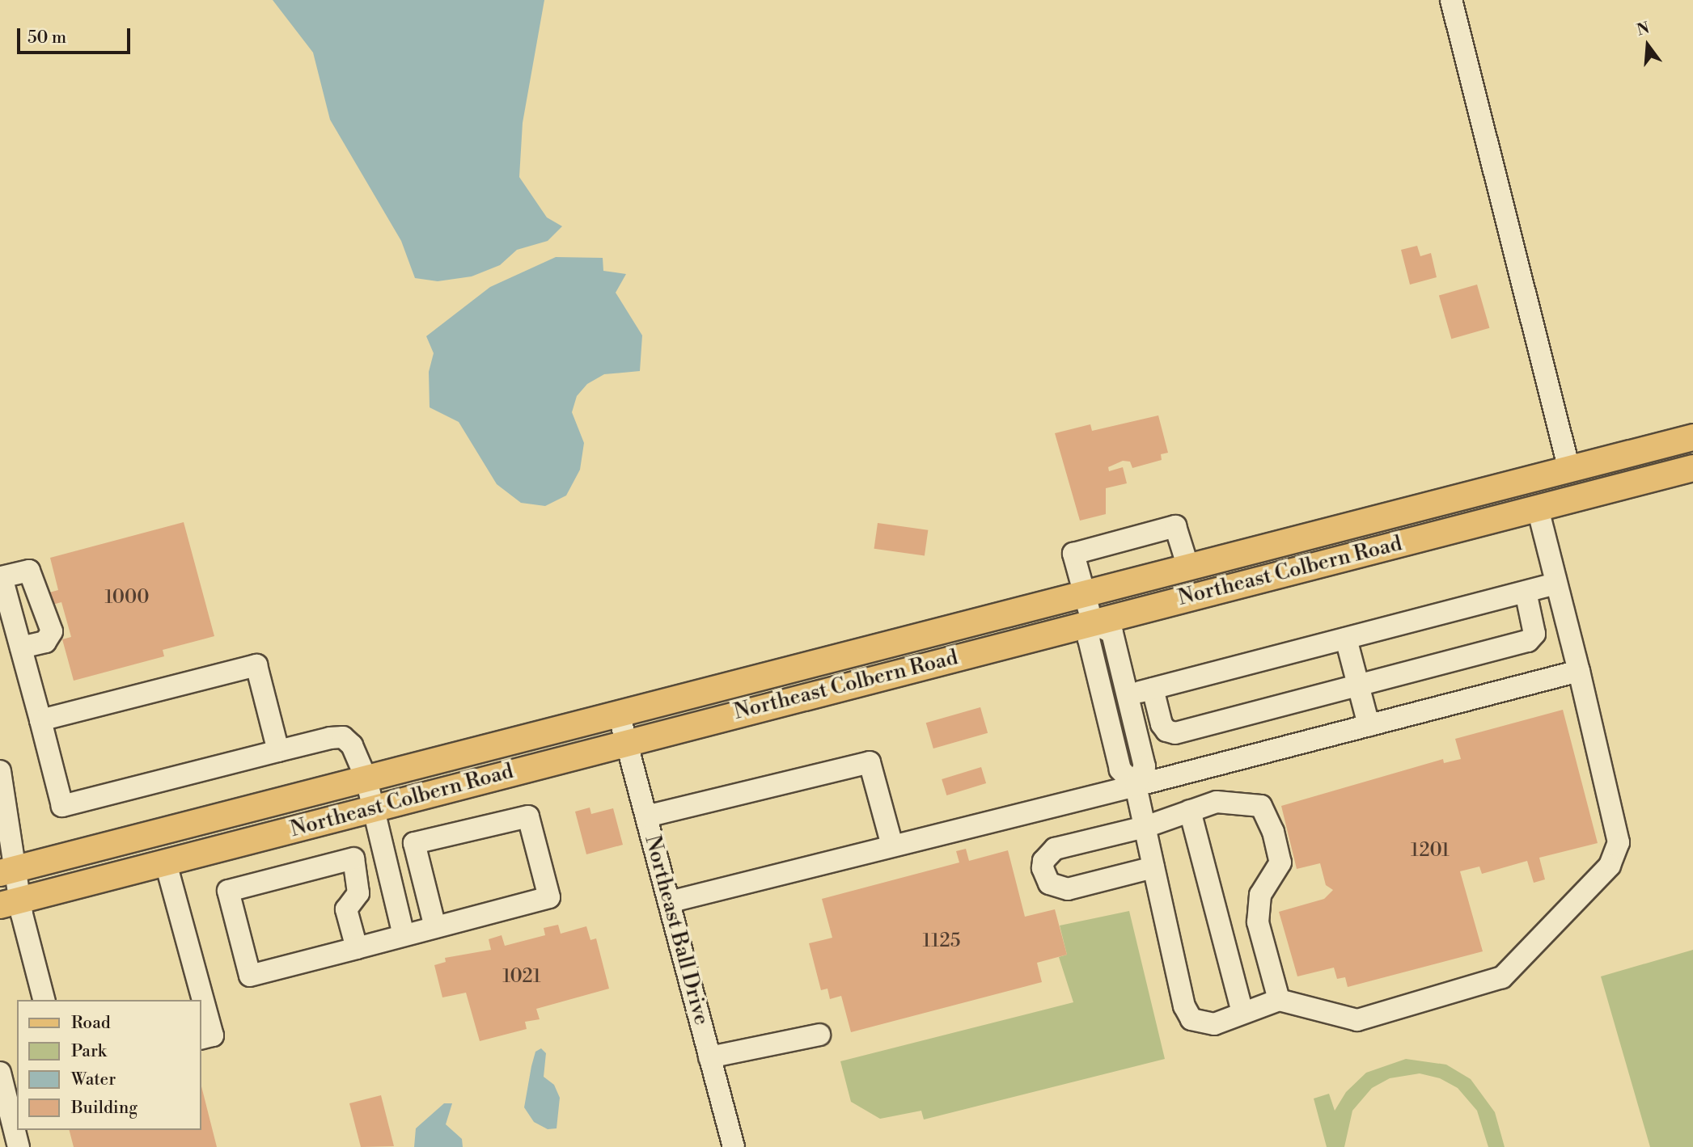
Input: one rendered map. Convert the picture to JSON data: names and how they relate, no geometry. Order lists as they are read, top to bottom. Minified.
{"streets":{"main road":["Northeast Colbern Road"],"street":["Northeast Ball Drive"]},"crossings":[["Northeast Colbern Road","Northeast Ball Drive"]],"house_numbers":["1000","1201","1125","1021"],"legend":["Road","Park","Water","Building"],"scale_bar":"50 m","north":"top"}
